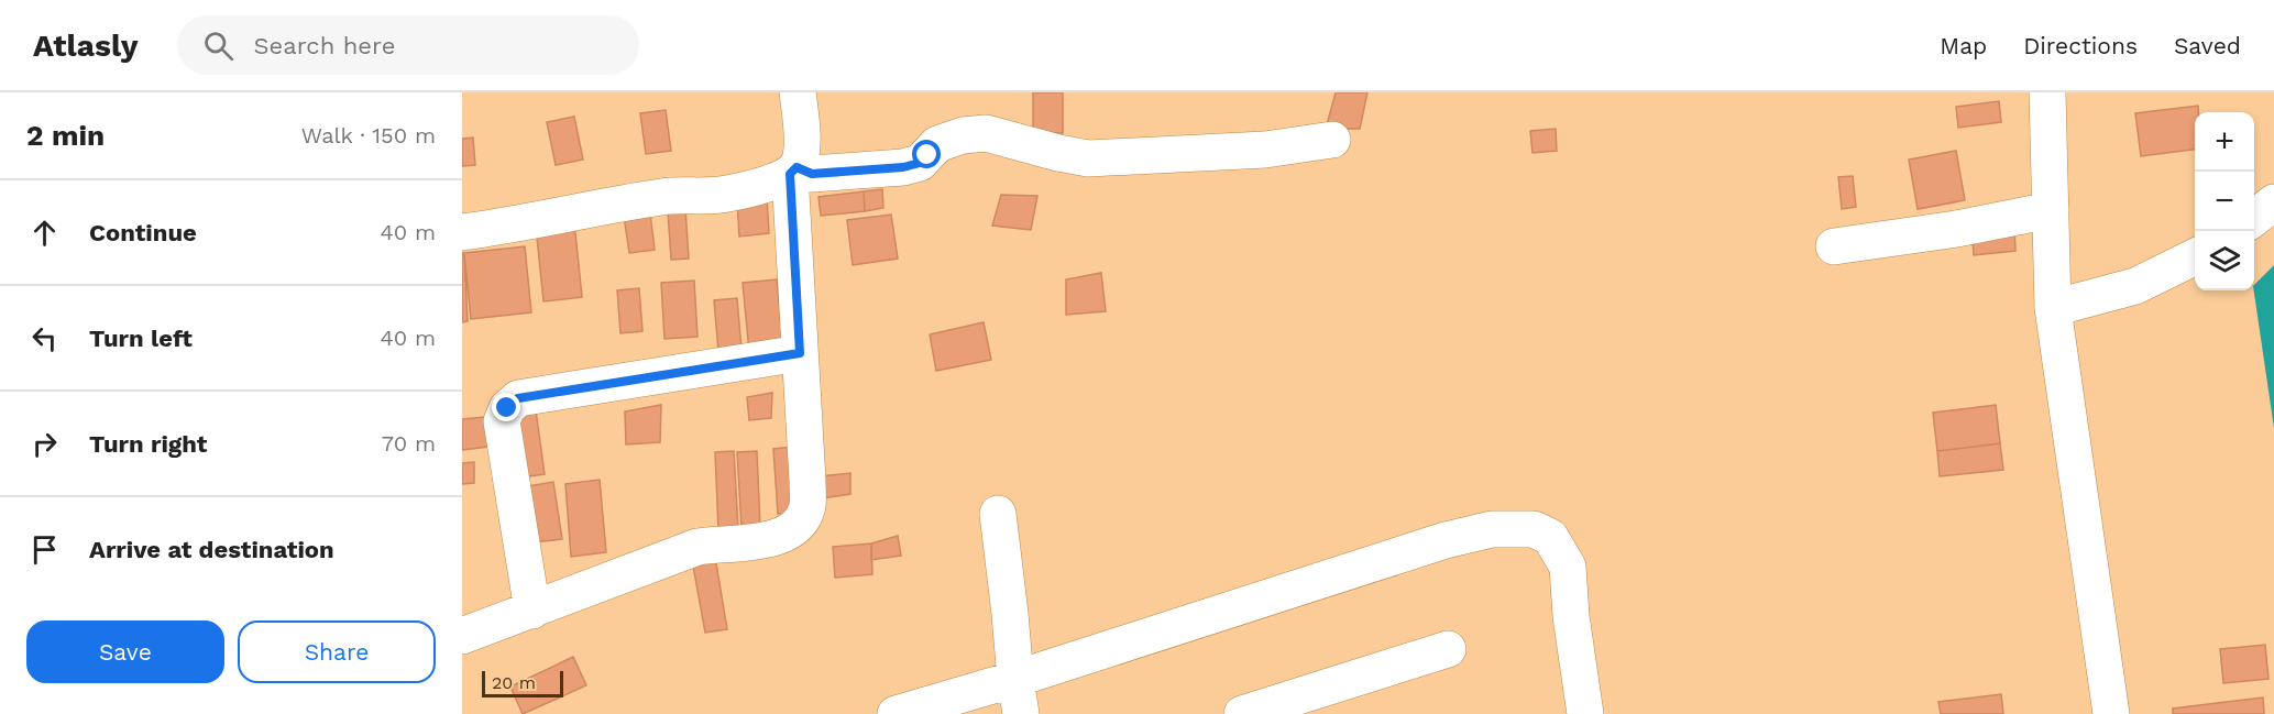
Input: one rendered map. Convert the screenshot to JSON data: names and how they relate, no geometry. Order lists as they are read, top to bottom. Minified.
{"scale_bar":"20 m","page":{"header":"Atlasly","search":"Search here","nav":["Map","Directions","Saved"],"heading":["2 min","Walk · 150 m"],"map_buttons":["+","−"],"list":[["Continue","40 m"],["Turn left","40 m"],["Turn right","70 m"],"Arrive at destination"],"buttons":["Save","Share"],"scale":"20 m"}}
